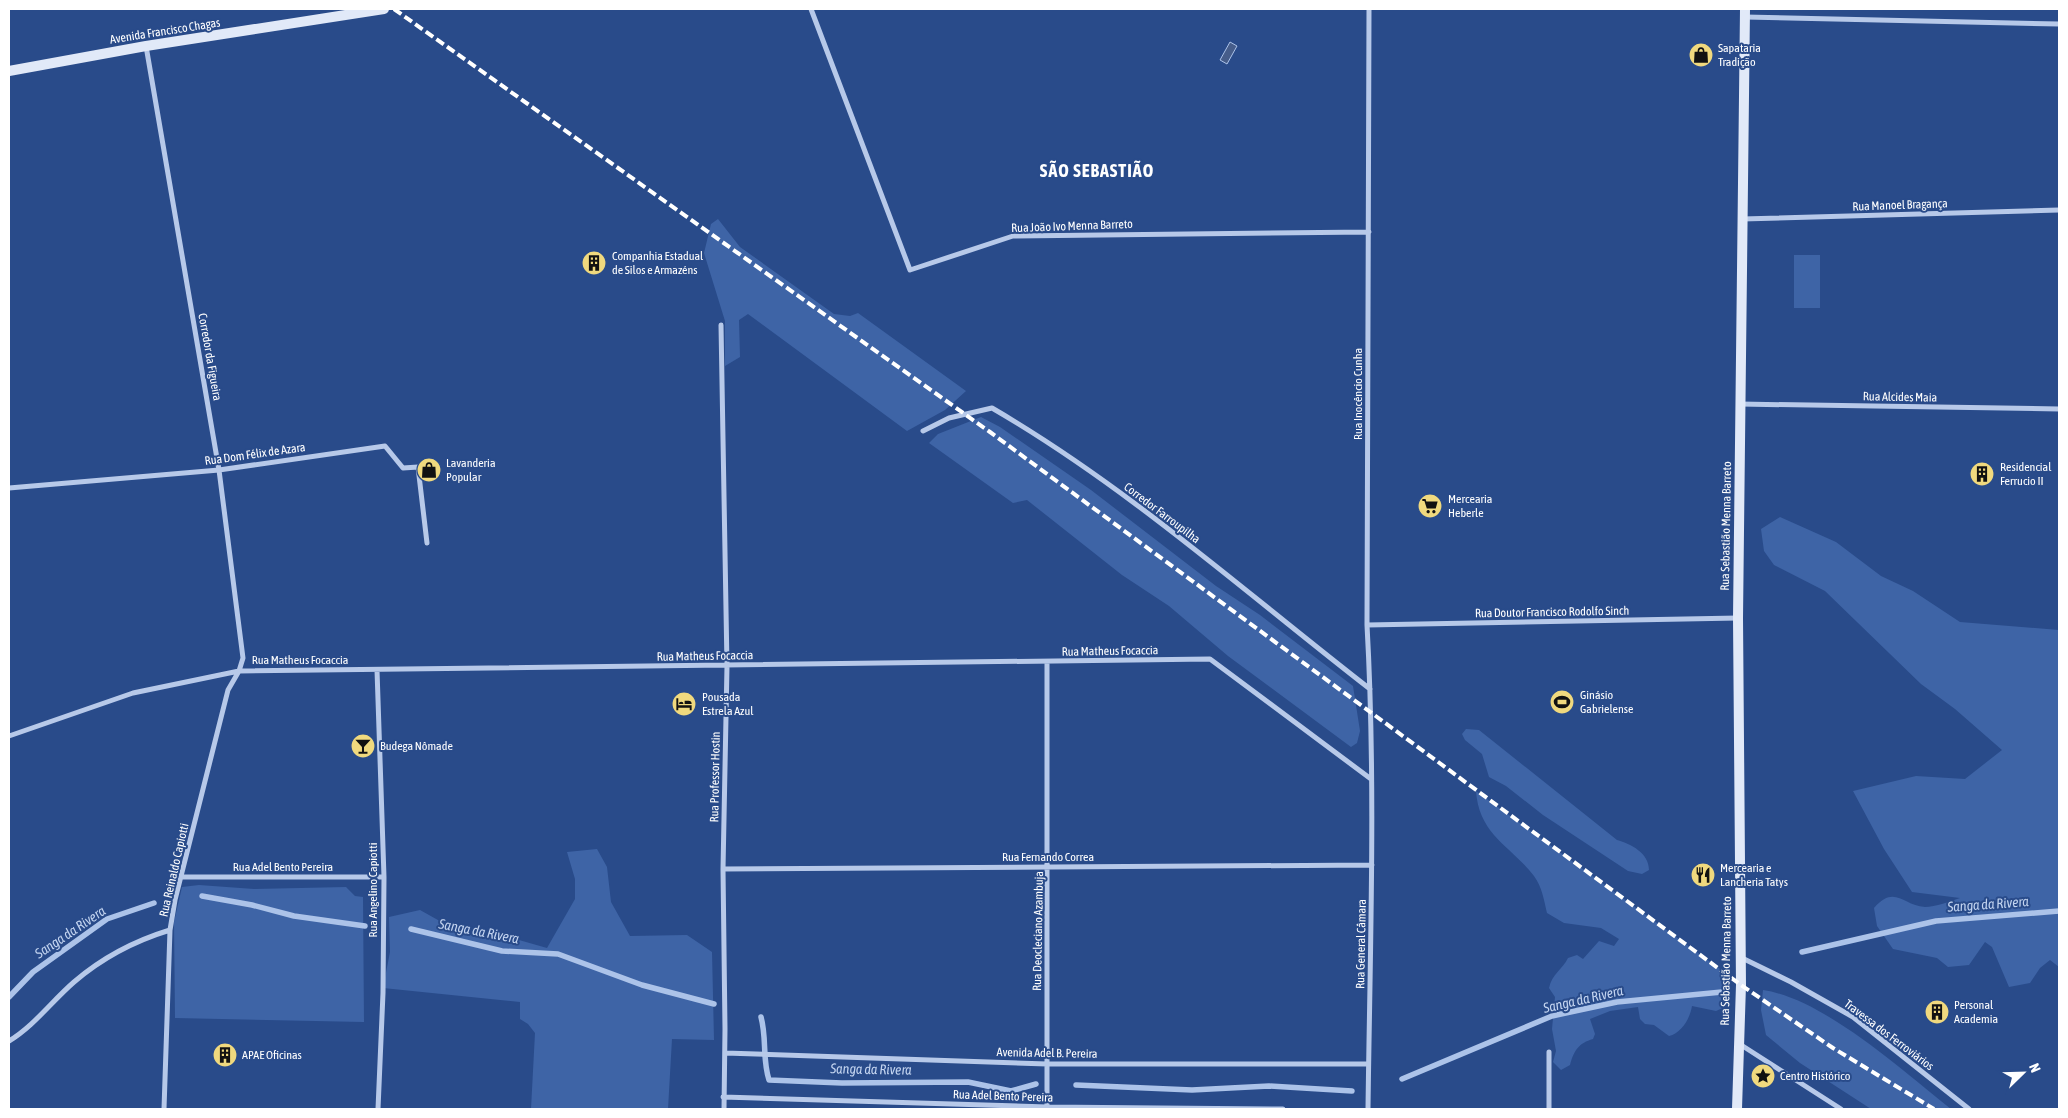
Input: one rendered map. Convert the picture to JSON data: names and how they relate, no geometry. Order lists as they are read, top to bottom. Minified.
{"streets":{"main road":["Avenida Francisco Chagas","Rua Sebastião Menna Barreto"],"street":["Rua Manoel Bragança","Rua João Ivo Menna Barreto","Corredor da Figueira","Rua Inocêncio Cunha","Rua Alcides Maia","Rua Dom Félix de Azara","Corredor Farroupilha","Rua Doutor Francisco Rodolfo Sinch","Rua Matheus Focaccia","Rua Professor Hostin","Rua Fernando Correa","Rua Adel Bento Pereira","Rua Reinaldo Capiotti","Rua Angelino Capiotti","Rua Deocleciano Azambuja","Rua General Câmara","Travessa dos Ferroviários","Avenida Adel B. Pereira"]},"crossings":[["Avenida Francisco Chagas","Corredor da Figueira"],["Rua Manoel Bragança","Rua Sebastião Menna Barreto"],["Rua João Ivo Menna Barreto","Rua Inocêncio Cunha"],["Corredor da Figueira","Rua Dom Félix de Azara"],["Corredor da Figueira","Rua Matheus Focaccia"],["Corredor da Figueira","Rua Reinaldo Capiotti"],["Rua Inocêncio Cunha","Corredor Farroupilha"],["Rua Inocêncio Cunha","Rua Doutor Francisco Rodolfo Sinch"],["Rua Inocêncio Cunha","Rua Matheus Focaccia"],["Rua Inocêncio Cunha","Rua General Câmara"],["Rua Alcides Maia","Rua Sebastião Menna Barreto"],["Rua Sebastião Menna Barreto","Rua Doutor Francisco Rodolfo Sinch"],["Rua Sebastião Menna Barreto","Travessa dos Ferroviários"],["Rua Matheus Focaccia","Rua Professor Hostin"],["Rua Matheus Focaccia","Rua Reinaldo Capiotti"],["Rua Matheus Focaccia","Rua Angelino Capiotti"],["Rua Matheus Focaccia","Rua Deocleciano Azambuja"],["Rua Matheus Focaccia","Rua General Câmara"],["Rua Professor Hostin","Rua Fernando Correa"],["Rua Professor Hostin","Rua Adel Bento Pereira"],["Rua Professor Hostin","Avenida Adel B. Pereira"],["Rua Fernando Correa","Rua Deocleciano Azambuja"],["Rua Fernando Correa","Rua General Câmara"],["Rua Adel Bento Pereira","Rua Reinaldo Capiotti"],["Rua Adel Bento Pereira","Rua Angelino Capiotti"],["Rua Adel Bento Pereira","Rua Deocleciano Azambuja"],["Rua Deocleciano Azambuja","Avenida Adel B. Pereira"],["Rua General Câmara","Avenida Adel B. Pereira"]],"districts":["SÃO SEBASTIÃO"],"water":["Sanga da Rivera"],"places":{"shop":["Sapataria Tradição","Lavanderia Popular"],"building":["Companhia Estadual de Silos e Armazéns","Residencial Ferrucio II","Personal Academia","APAE Oficinas"],"supermarket":["Mercearia Heberle"],"sports":["Ginásio Gabrielense"],"hotel":["Pousada Estrela Azul"],"bar":["Budega Nômade"],"restaurant":["Mercearia e Lancheria Tatys"],"place":["Centro Histórico"]},"north":"top right"}
